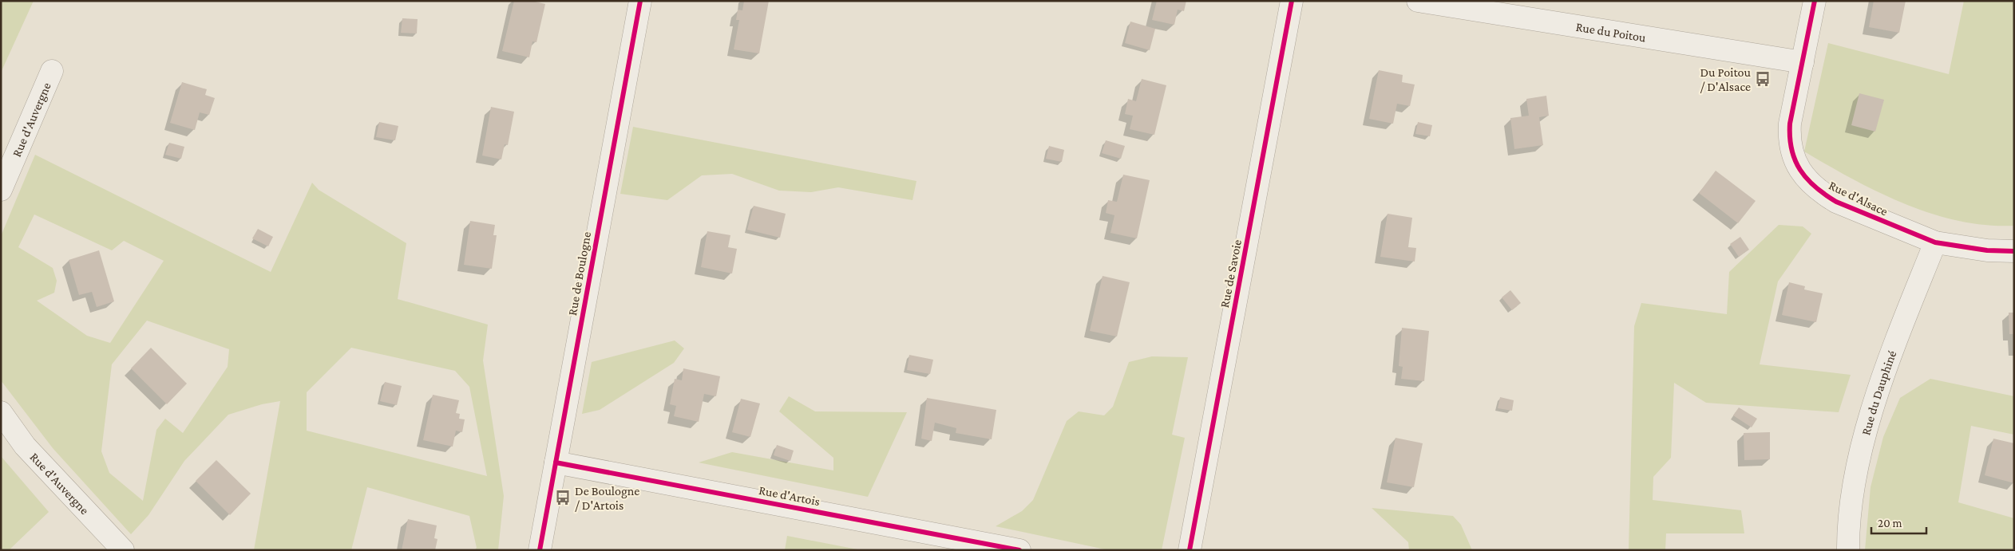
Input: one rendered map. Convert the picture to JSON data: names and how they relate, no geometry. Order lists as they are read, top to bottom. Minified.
{"streets":{"street":["Rue du Poitou","Rue d'Auvergne","Rue d'Alsace","Rue de Boulogne","Rue de Savoie","Rue du Dauphiné","Rue d'Artois"]},"crossings":[["Rue du Poitou","Rue d'Alsace"],["Rue d'Alsace","Rue du Dauphiné"],["Rue de Boulogne","Rue d'Artois"]],"places":{"bus stop":["Du Poitou / D'Alsace","De Boulogne / D'Artois"]},"scale_bar":"20 m"}
